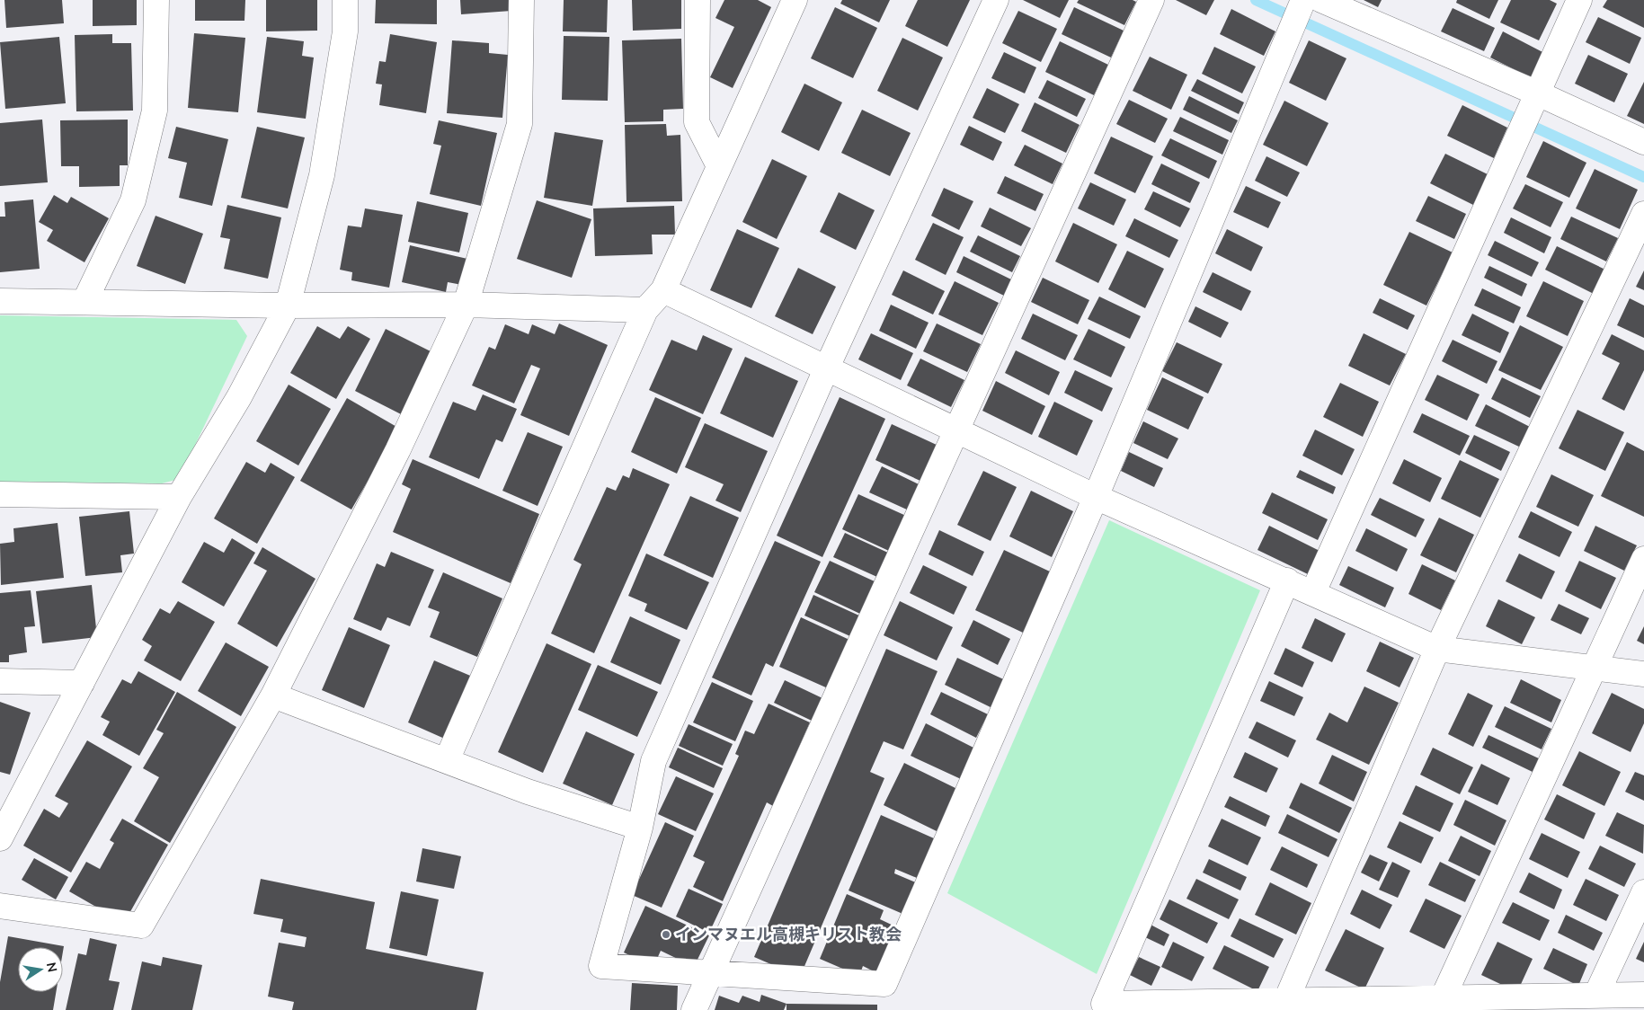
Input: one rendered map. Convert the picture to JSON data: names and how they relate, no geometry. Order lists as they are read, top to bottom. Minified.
{"places":["インマヌエル高槻キリスト教会"],"north":"right"}
